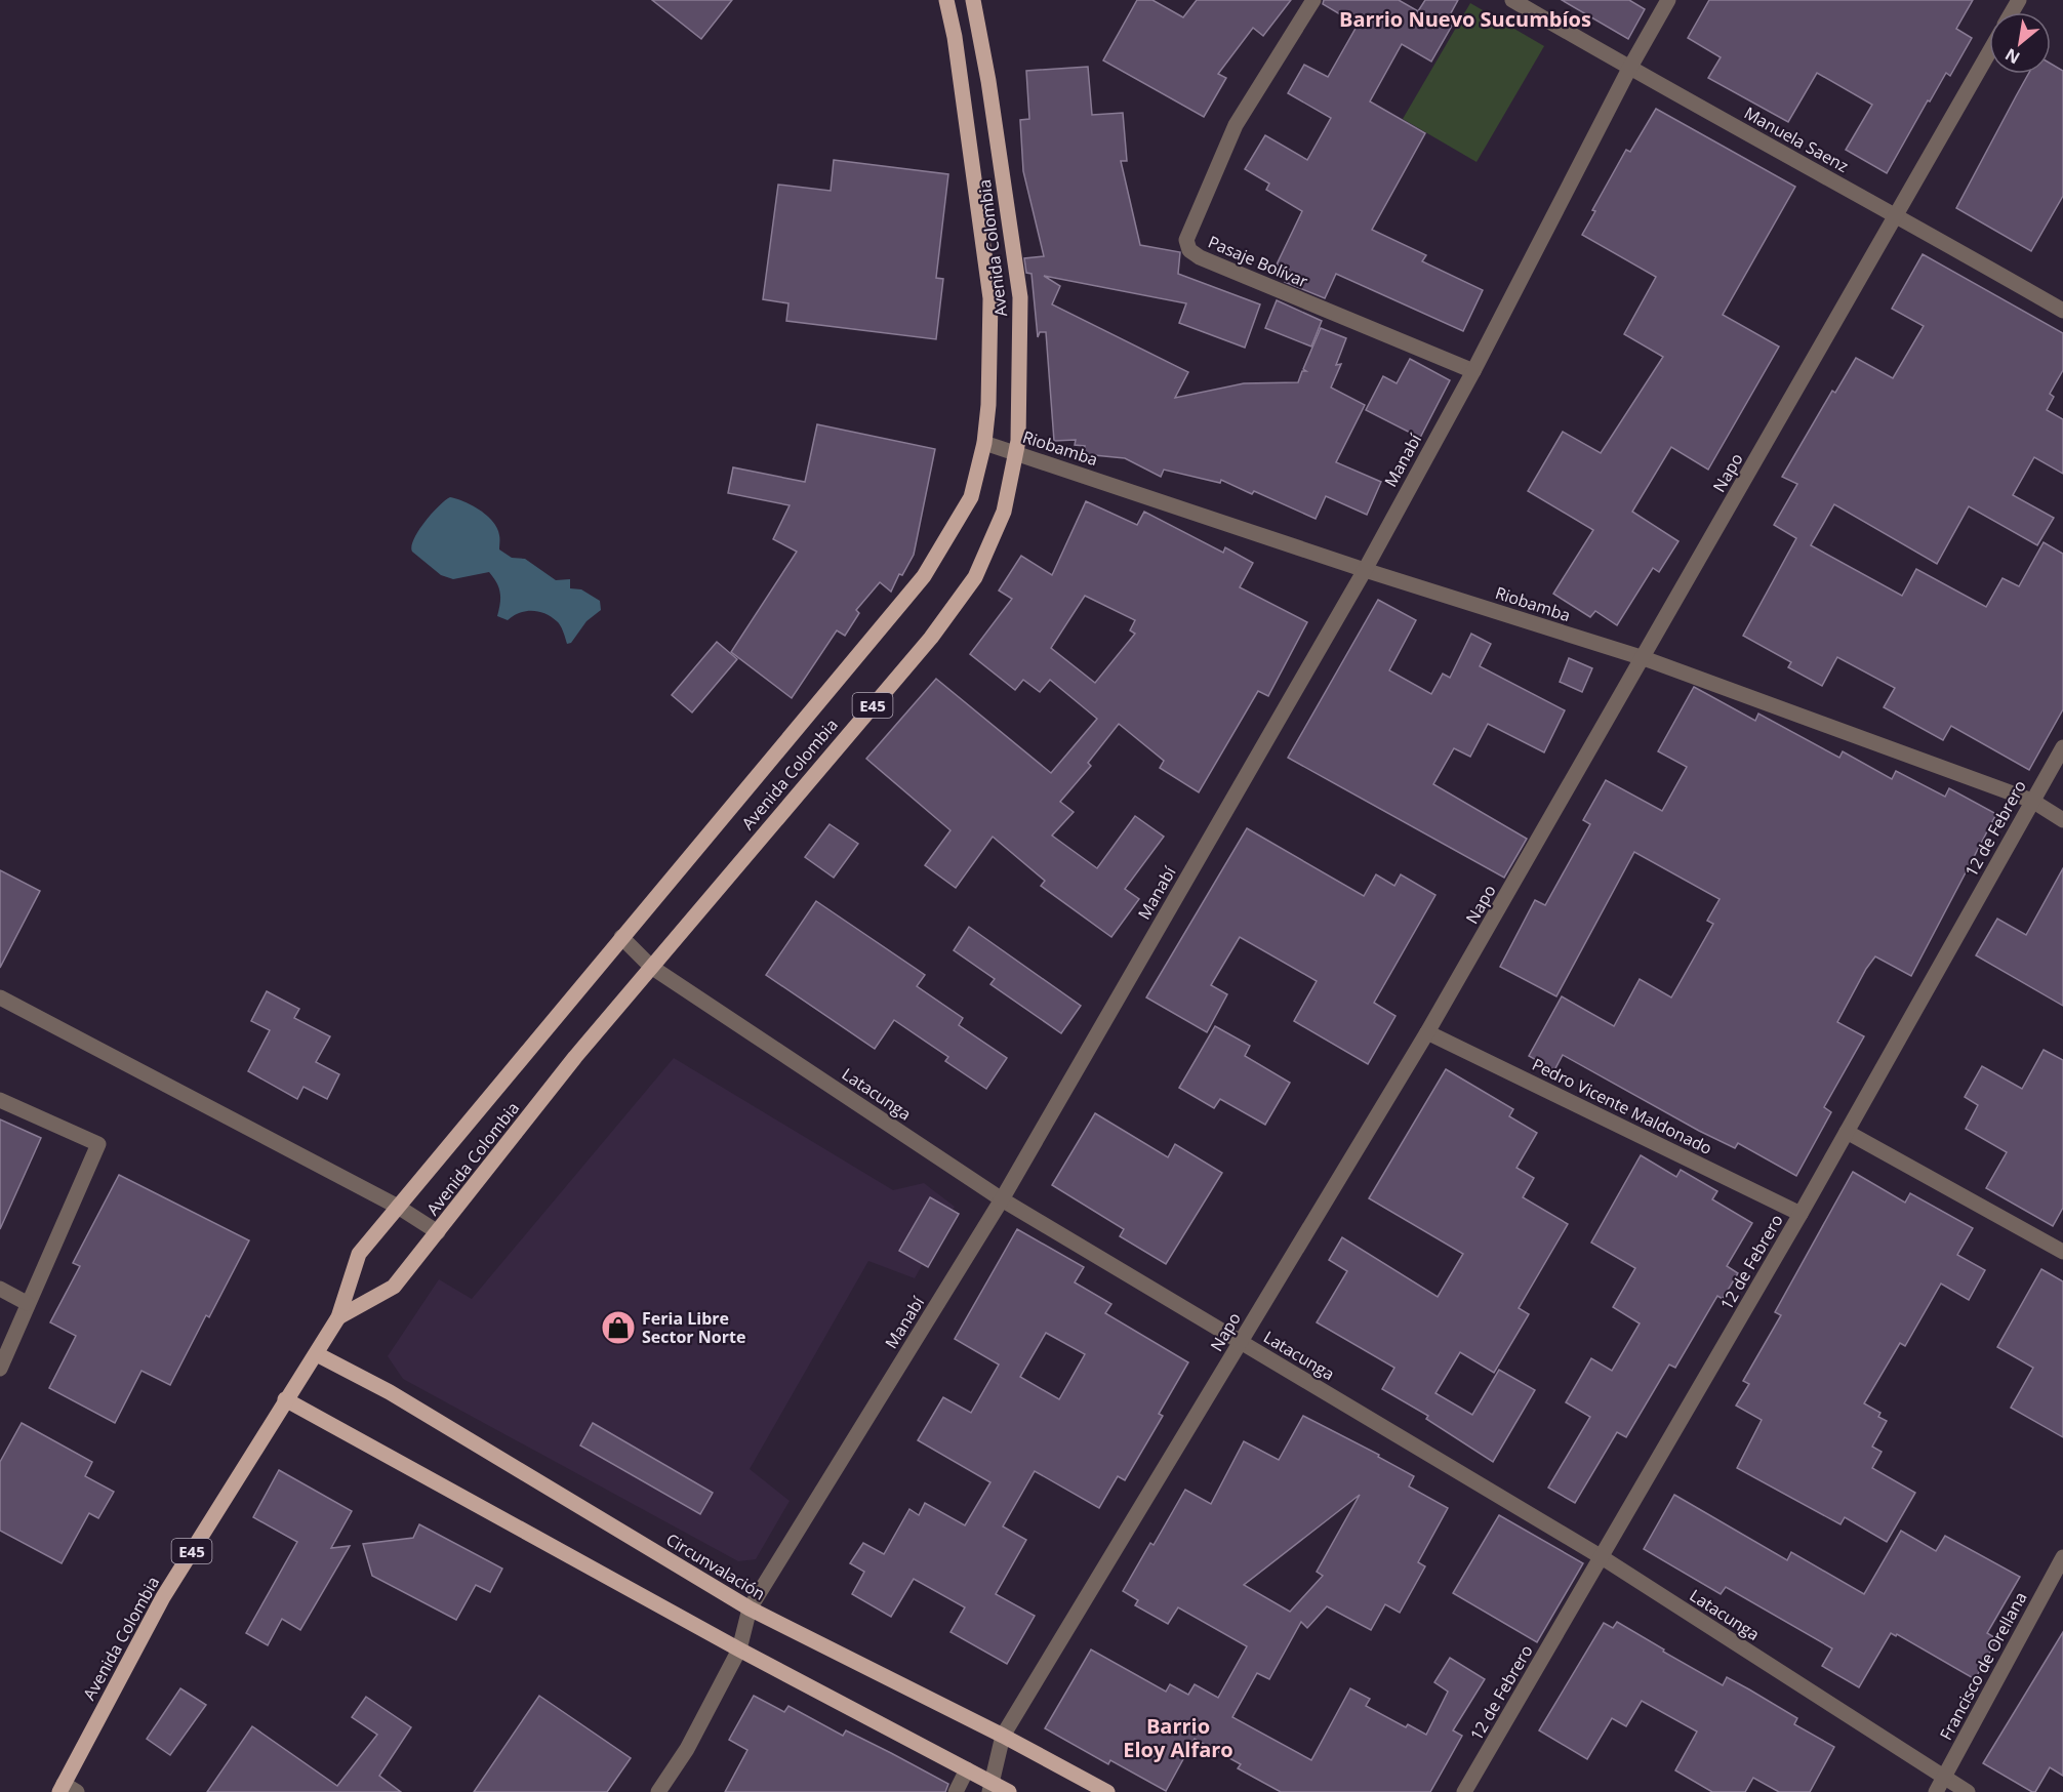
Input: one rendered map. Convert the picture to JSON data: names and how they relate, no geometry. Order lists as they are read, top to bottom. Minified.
{"streets":{"main road":["Avenida Colombia","E45","Circunvalación"],"street":["Manuela Saenz","Pasaje Bolívar","Riobamba","Manabí","Napo","12 de Febrero","Latacunga","Pedro Vicente Maldonado","Francisco de Orellana"]},"crossings":[["Manuela Saenz","Manabí"],["Manuela Saenz","Napo"],["Avenida Colombia","Riobamba"],["Avenida Colombia","Latacunga"],["Avenida Colombia","Circunvalación"],["Pasaje Bolívar","Manabí"],["Riobamba","Manabí"],["Riobamba","Napo"],["Riobamba","12 de Febrero"],["Manabí","Latacunga"],["Manabí","Circunvalación"],["Napo","Latacunga"],["Napo","Pedro Vicente Maldonado"],["Napo","Circunvalación"],["12 de Febrero","Latacunga"],["12 de Febrero","Pedro Vicente Maldonado"],["Latacunga","Francisco de Orellana"]],"districts":["Barrio Nuevo Sucumbíos","Barrio Eloy Alfaro"],"places":{"shop":["Feria Libre Sector Norte"]},"north":"bottom left"}
